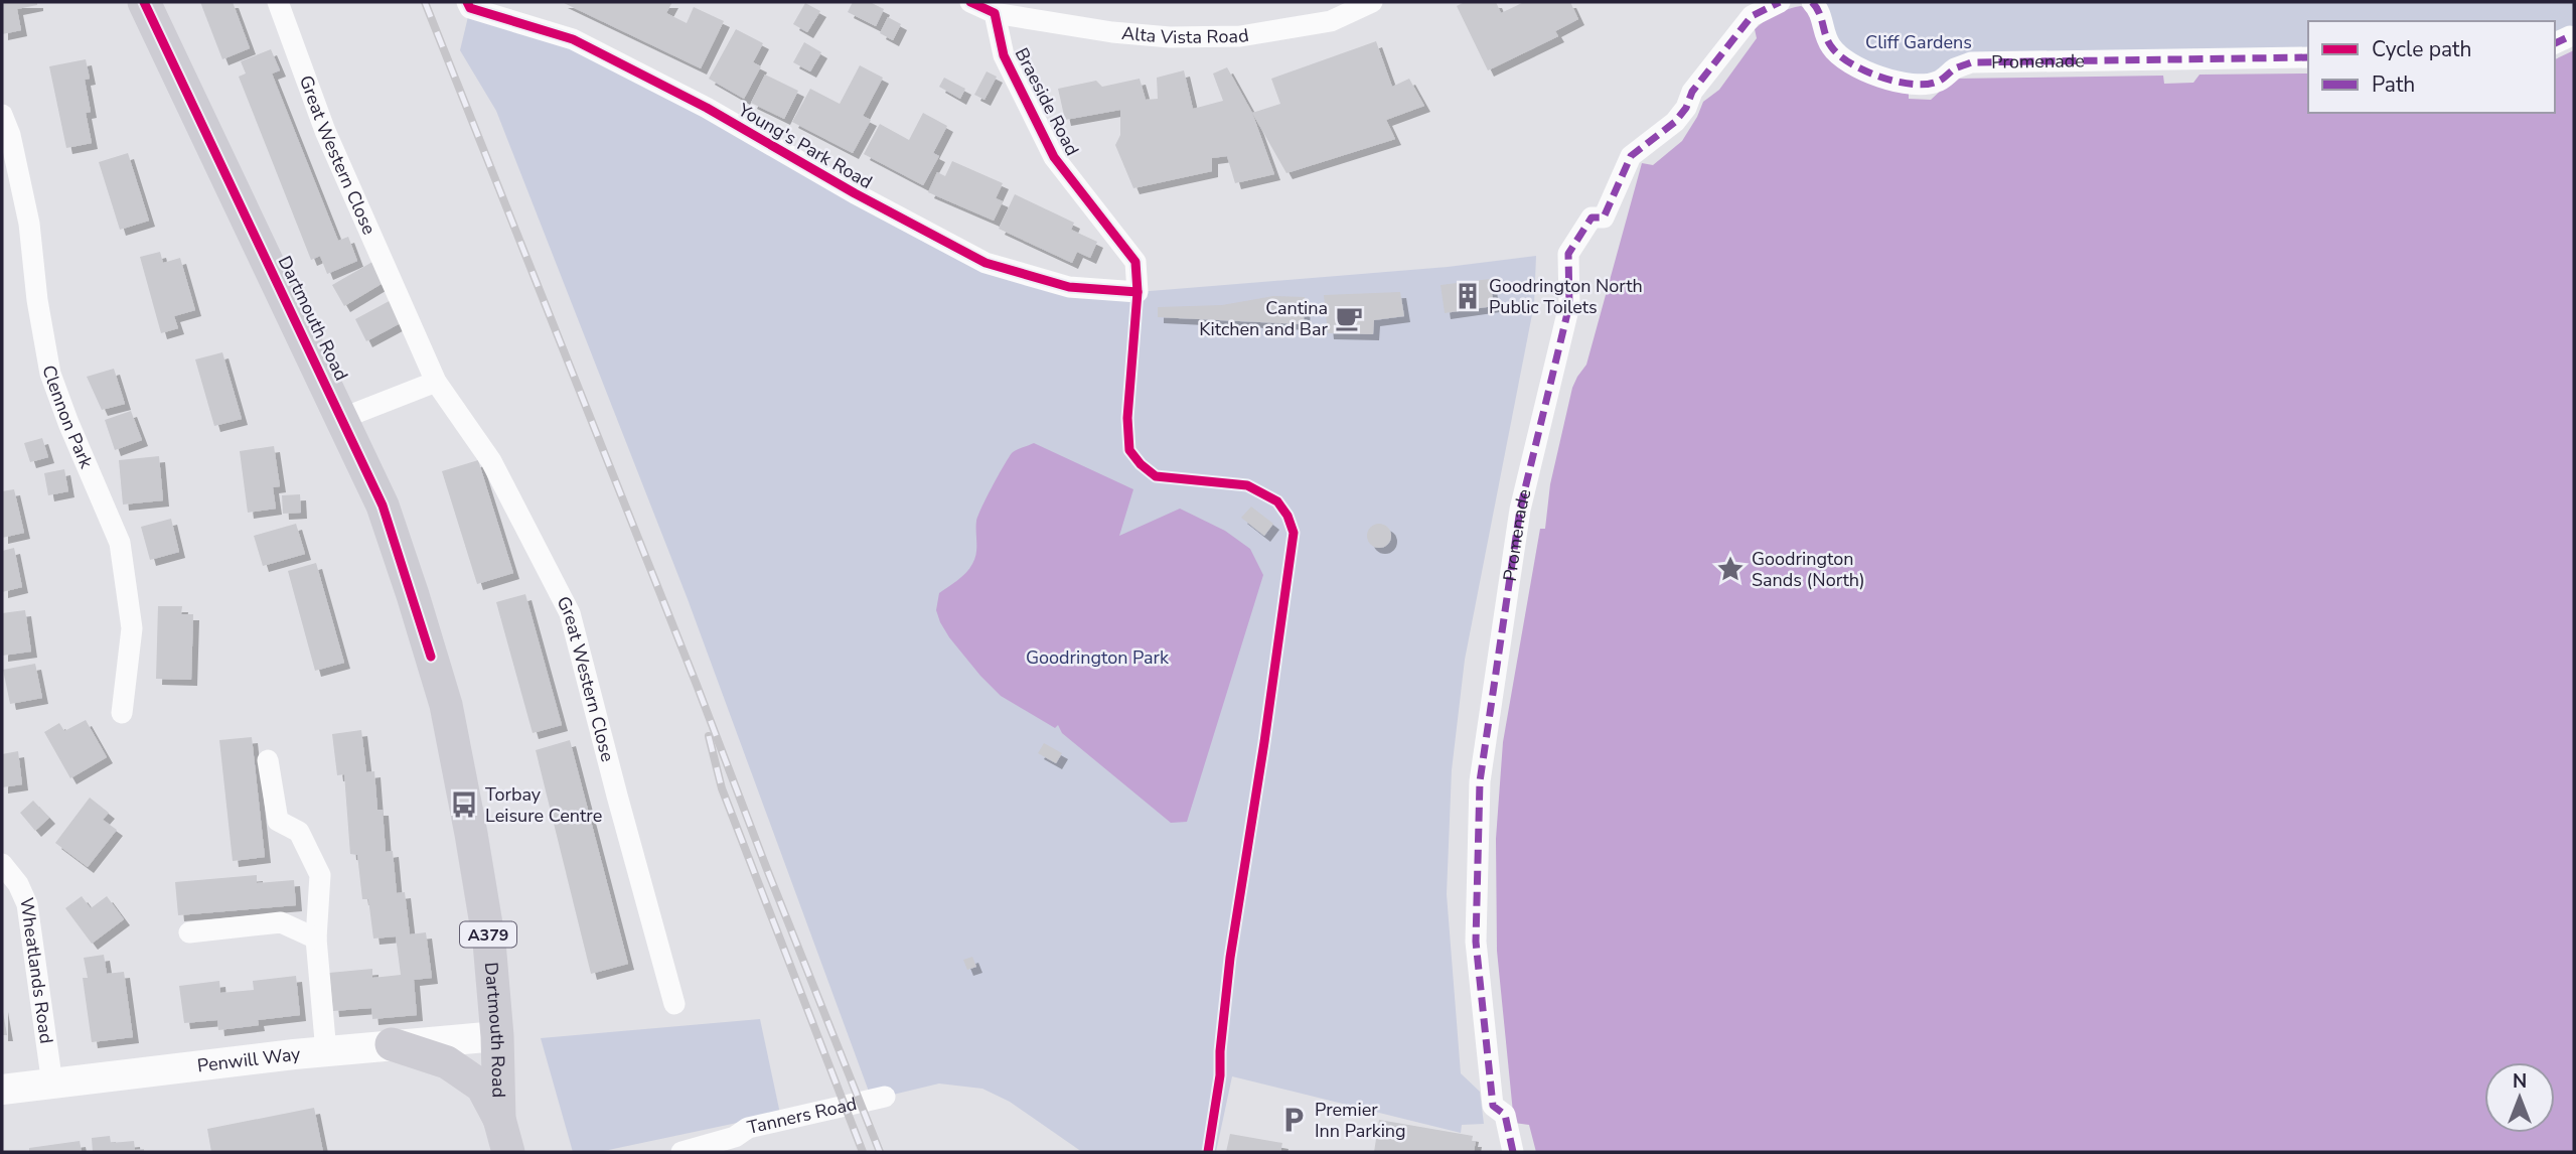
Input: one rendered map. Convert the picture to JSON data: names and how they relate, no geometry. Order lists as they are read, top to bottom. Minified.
{"streets":{"main road":["Dartmouth Road","A379"],"street":["Alta Vista Road","Promenade","Braeside Road","Young's Park Road","Great Western Close","Clennon Park","Wheatlands Road","Penwill Way","Tanners Road"]},"crossings":[["Alta Vista Road","Braeside Road"],["Braeside Road","Young's Park Road"],["Dartmouth Road","A379"],["Dartmouth Road","Penwill Way"],["A379","Penwill Way"],["Wheatlands Road","Penwill Way"]],"parks":["Cliff Gardens","Goodrington Park"],"places":{"building":["Goodrington North Public Toilets"],"cafe":["Cantina Kitchen and Bar"],"place":["Goodrington Sands (North)"],"bus stop":["Torbay Leisure Centre"],"parking":["Premier Inn Parking"]},"legend":["Cycle path","Path"],"north":"top"}
